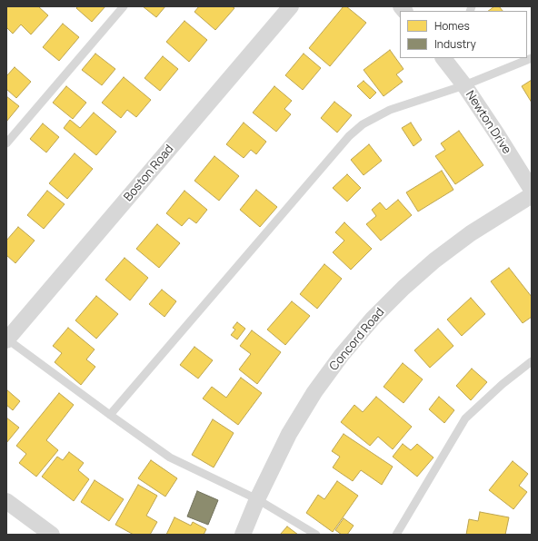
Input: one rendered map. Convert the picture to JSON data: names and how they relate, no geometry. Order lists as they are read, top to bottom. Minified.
{"streets":{"street":["Newton Drive","Boston Road","Concord Road"]},"legend":["Homes","Industry"]}
